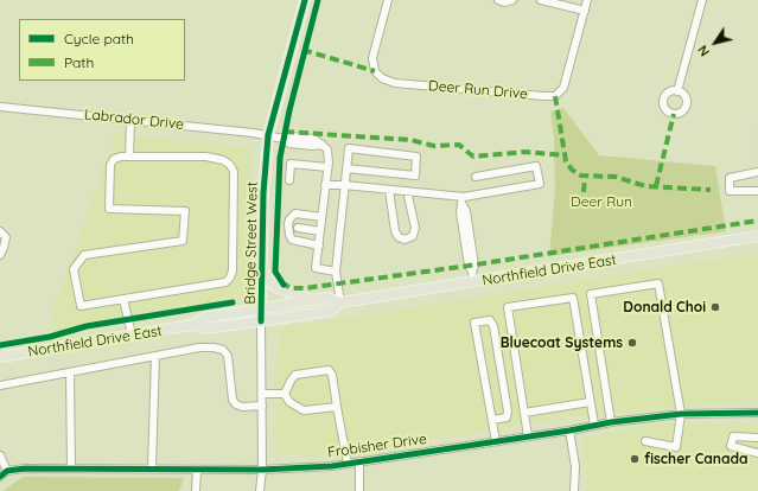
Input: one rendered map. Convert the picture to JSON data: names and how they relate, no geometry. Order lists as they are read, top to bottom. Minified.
{"streets":{"main road":["Bridge Street West","Northfield Drive East"],"street":["Deer Run Drive","Labrador Drive","Frobisher Drive"]},"crossings":[["Labrador Drive","Bridge Street West"],["Bridge Street West","Northfield Drive East"],["Bridge Street West","Frobisher Drive"]],"parks":["Deer Run"],"places":["Donald Choi","Bluecoat Systems","fischer Canada"],"legend":["Cycle path","Path"],"north":"bottom left"}
